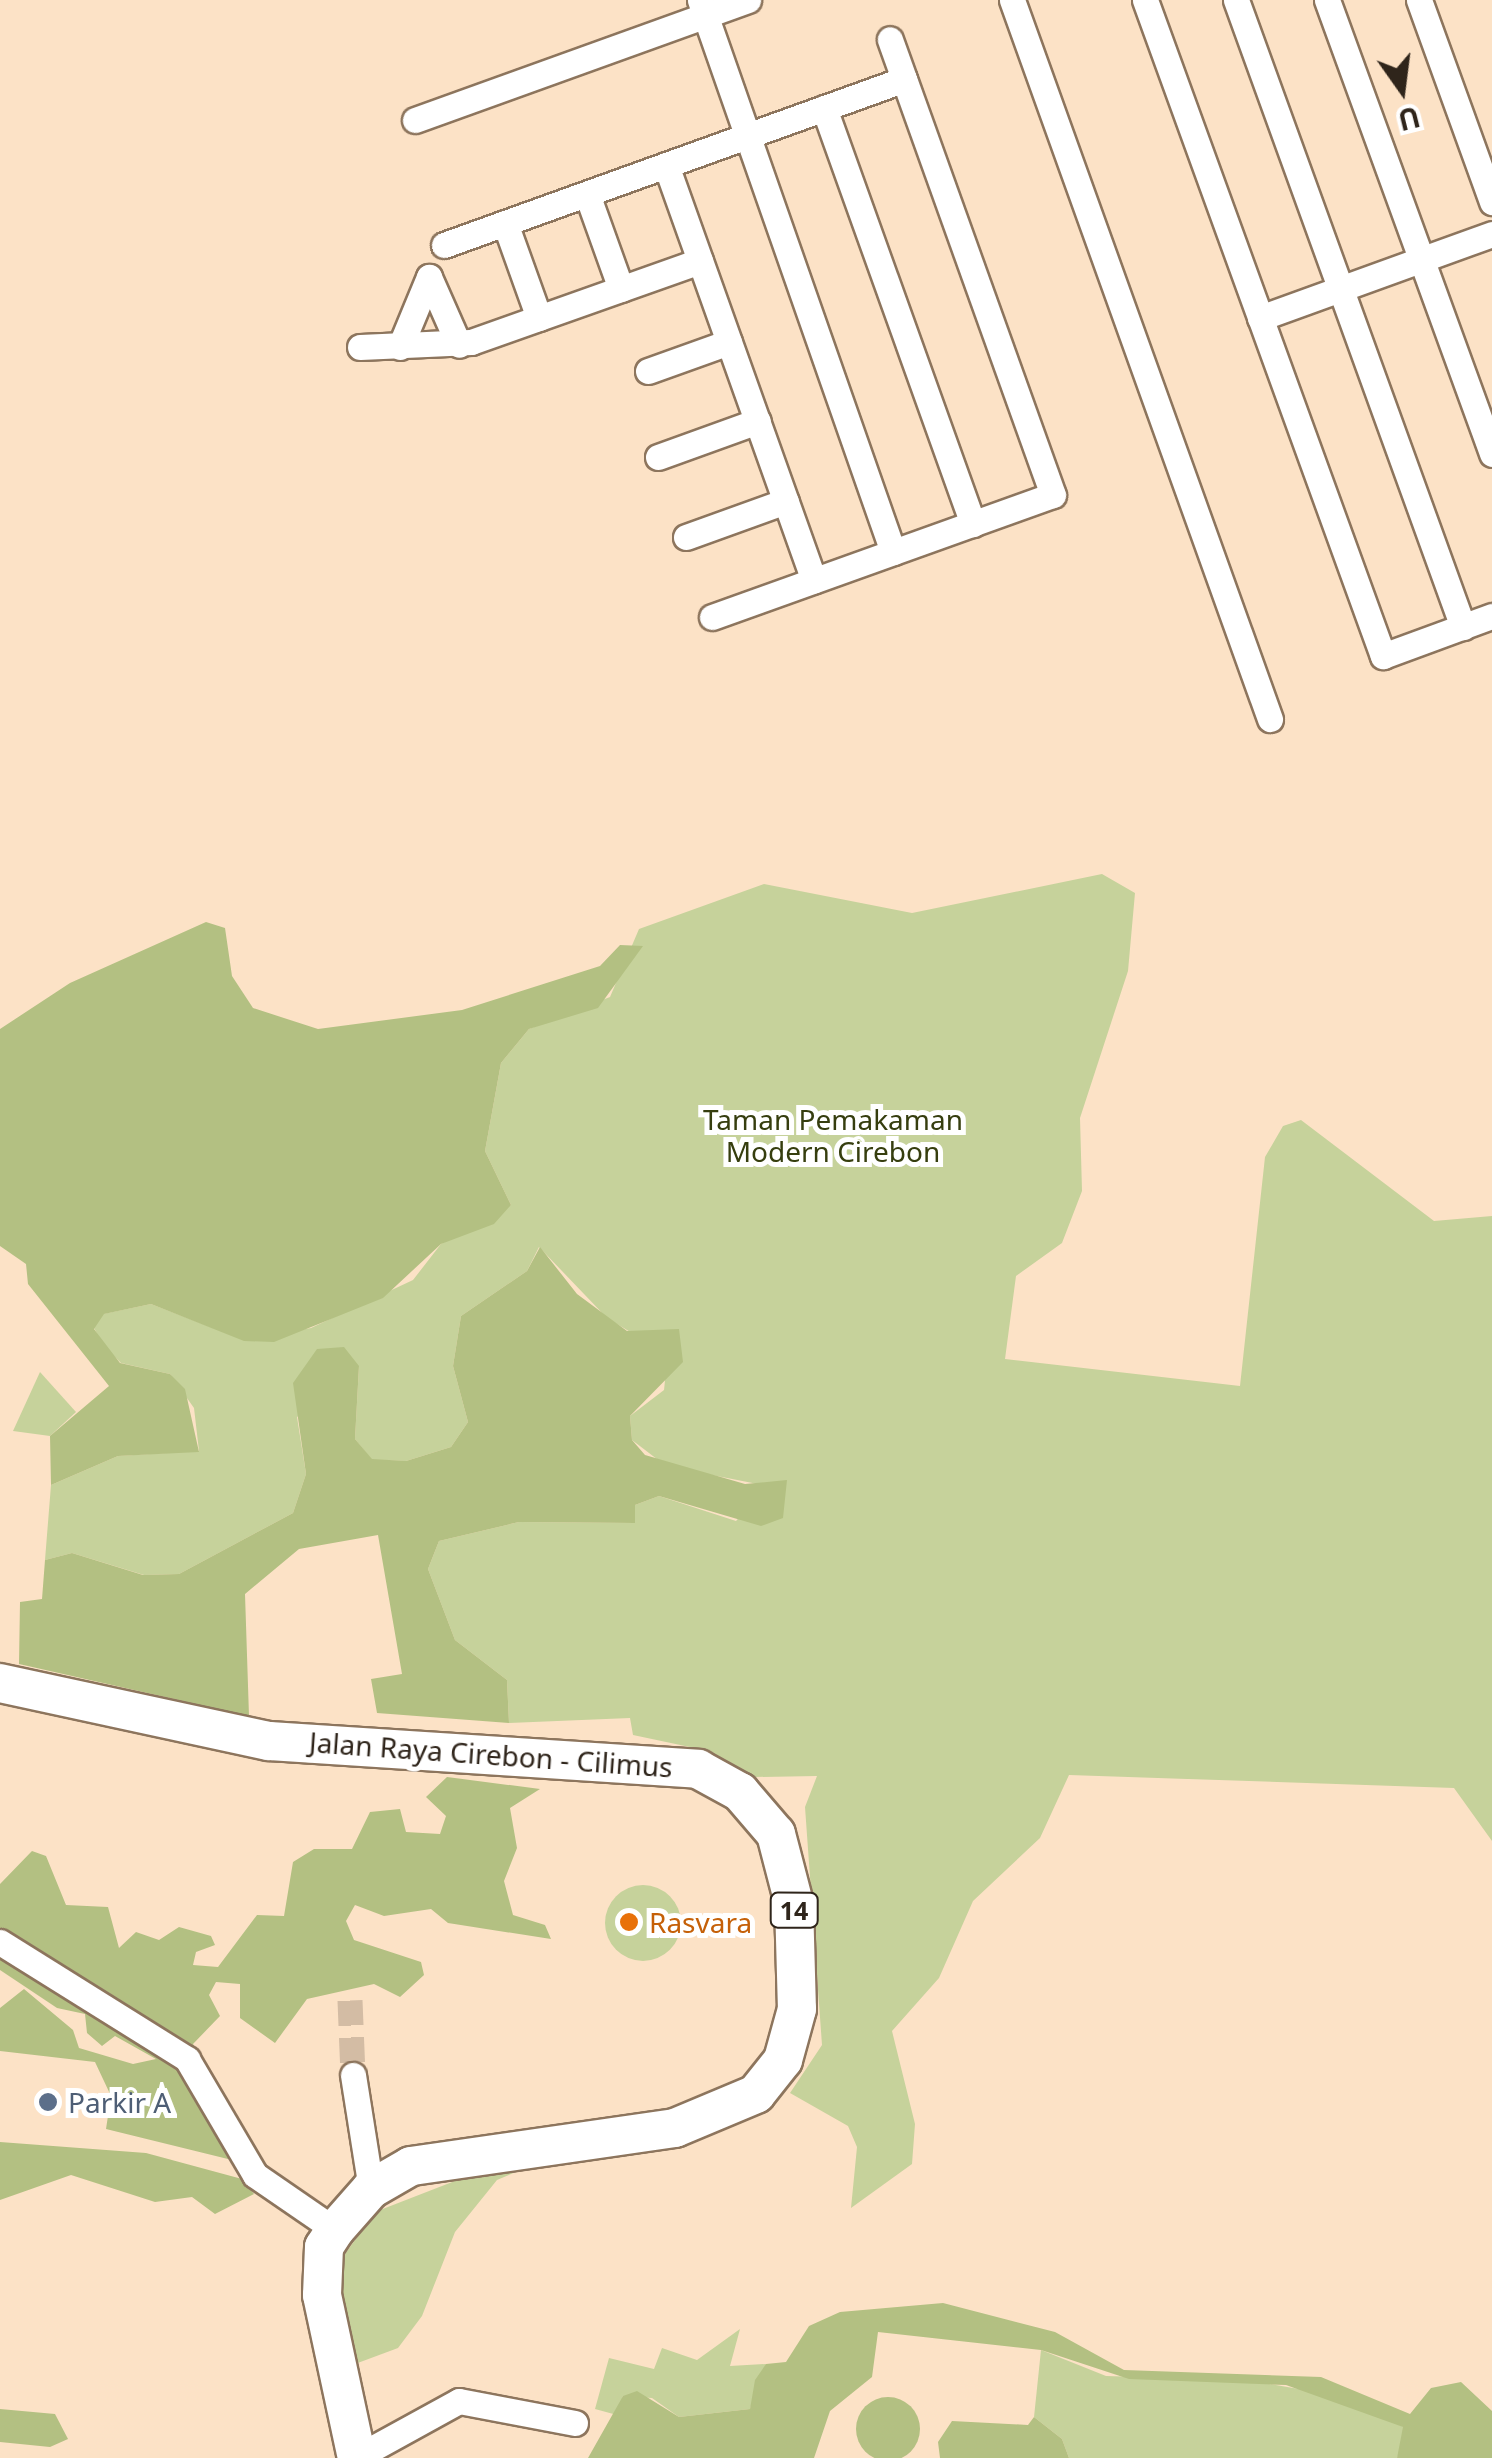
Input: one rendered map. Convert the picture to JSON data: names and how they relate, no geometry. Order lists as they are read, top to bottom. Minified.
{"streets":{"highway":["Jalan Raya Cirebon - Cilimus","14"]},"parks":["Taman Pemakaman Modern Cirebon"],"places":["Rasvara","Parkir A"],"north":"bottom"}
